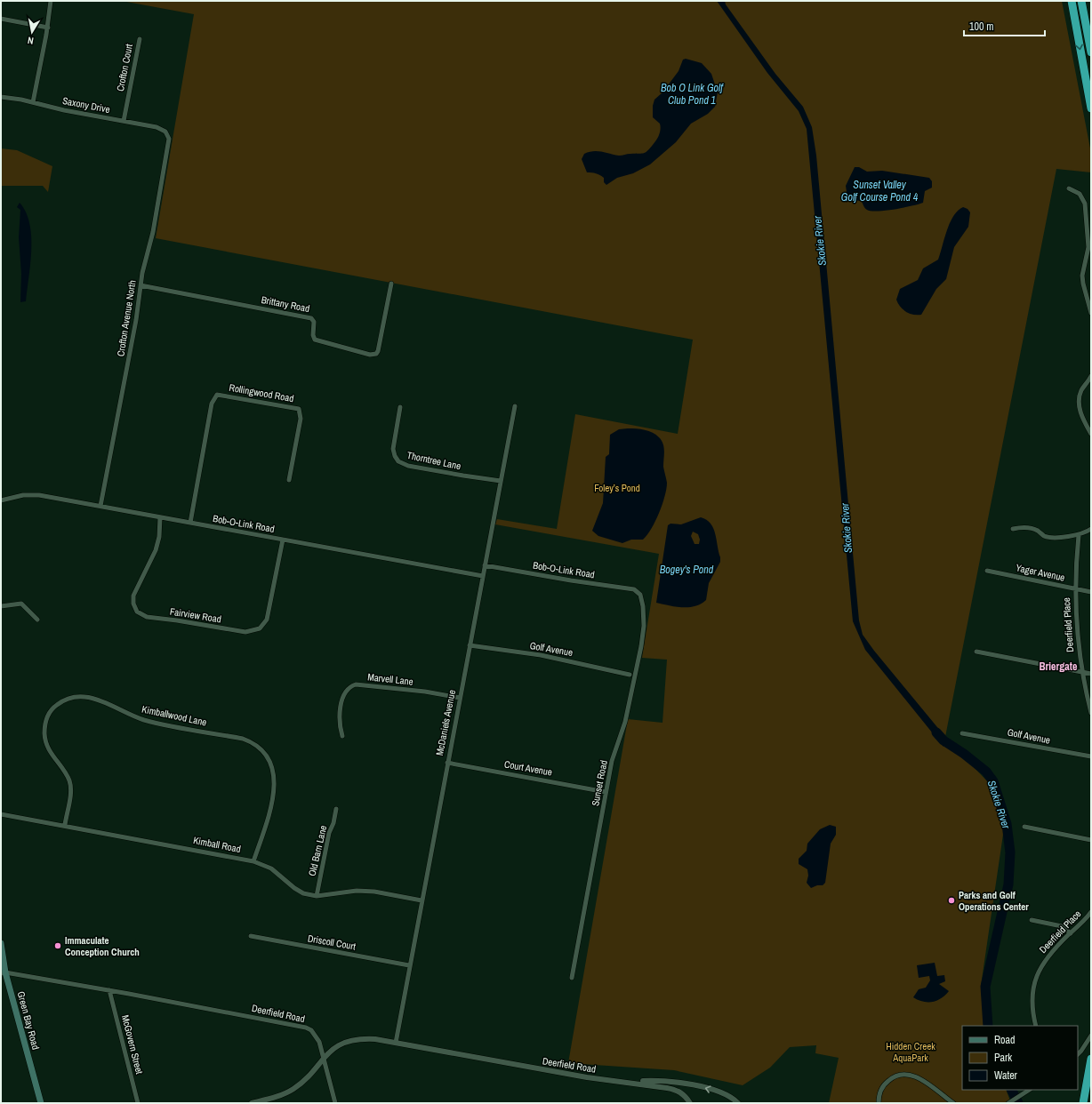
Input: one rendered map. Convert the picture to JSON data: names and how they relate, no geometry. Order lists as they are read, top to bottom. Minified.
{"streets":{"main road":["Green Bay Road"],"street":["Crofton Court","Saxony Drive","Brittany Road","Crofton Avenue North","Rollingwood Road","Thorntree Lane","Bob-O-Link Road","Yager Avenue","Fairview Road","Deerfield Place","Golf Avenue","Marvell Lane","Kimballwood Lane","McDaniels Avenue","Court Avenue","Sunset Road","Kimball Road","Old Barn Lane","Driscoll Court","Deerfield Road","McGovern Street"]},"crossings":[["Crofton Court","Saxony Drive"],["Saxony Drive","Crofton Avenue North"],["Brittany Road","Crofton Avenue North"],["Crofton Avenue North","Bob-O-Link Road"],["Rollingwood Road","Bob-O-Link Road"],["Thorntree Lane","McDaniels Avenue"],["Bob-O-Link Road","Fairview Road"],["Bob-O-Link Road","McDaniels Avenue"],["Bob-O-Link Road","Sunset Road"],["Yager Avenue","Deerfield Place"],["Golf Avenue","McDaniels Avenue"],["Marvell Lane","McDaniels Avenue"],["Kimballwood Lane","Kimball Road"],["McDaniels Avenue","Court Avenue"],["McDaniels Avenue","Kimball Road"],["McDaniels Avenue","Driscoll Court"],["McDaniels Avenue","Deerfield Road"],["Court Avenue","Sunset Road"],["Kimball Road","Old Barn Lane"],["Deerfield Road","Green Bay Road"],["Deerfield Road","McGovern Street"]],"districts":["Briergate"],"water":["Bob O Link Golf Club Pond 1","Sunset Valley Golf Course Pond 4","Skokie River","Bogey's Pond"],"parks":["Foley’s Pond","Hidden Creek AquaPark"],"places":["Parks and Golf Operations Center","Immaculate Conception Church"],"legend":["Road","Park","Water"],"scale_bar":"100 m","north":"bottom"}
